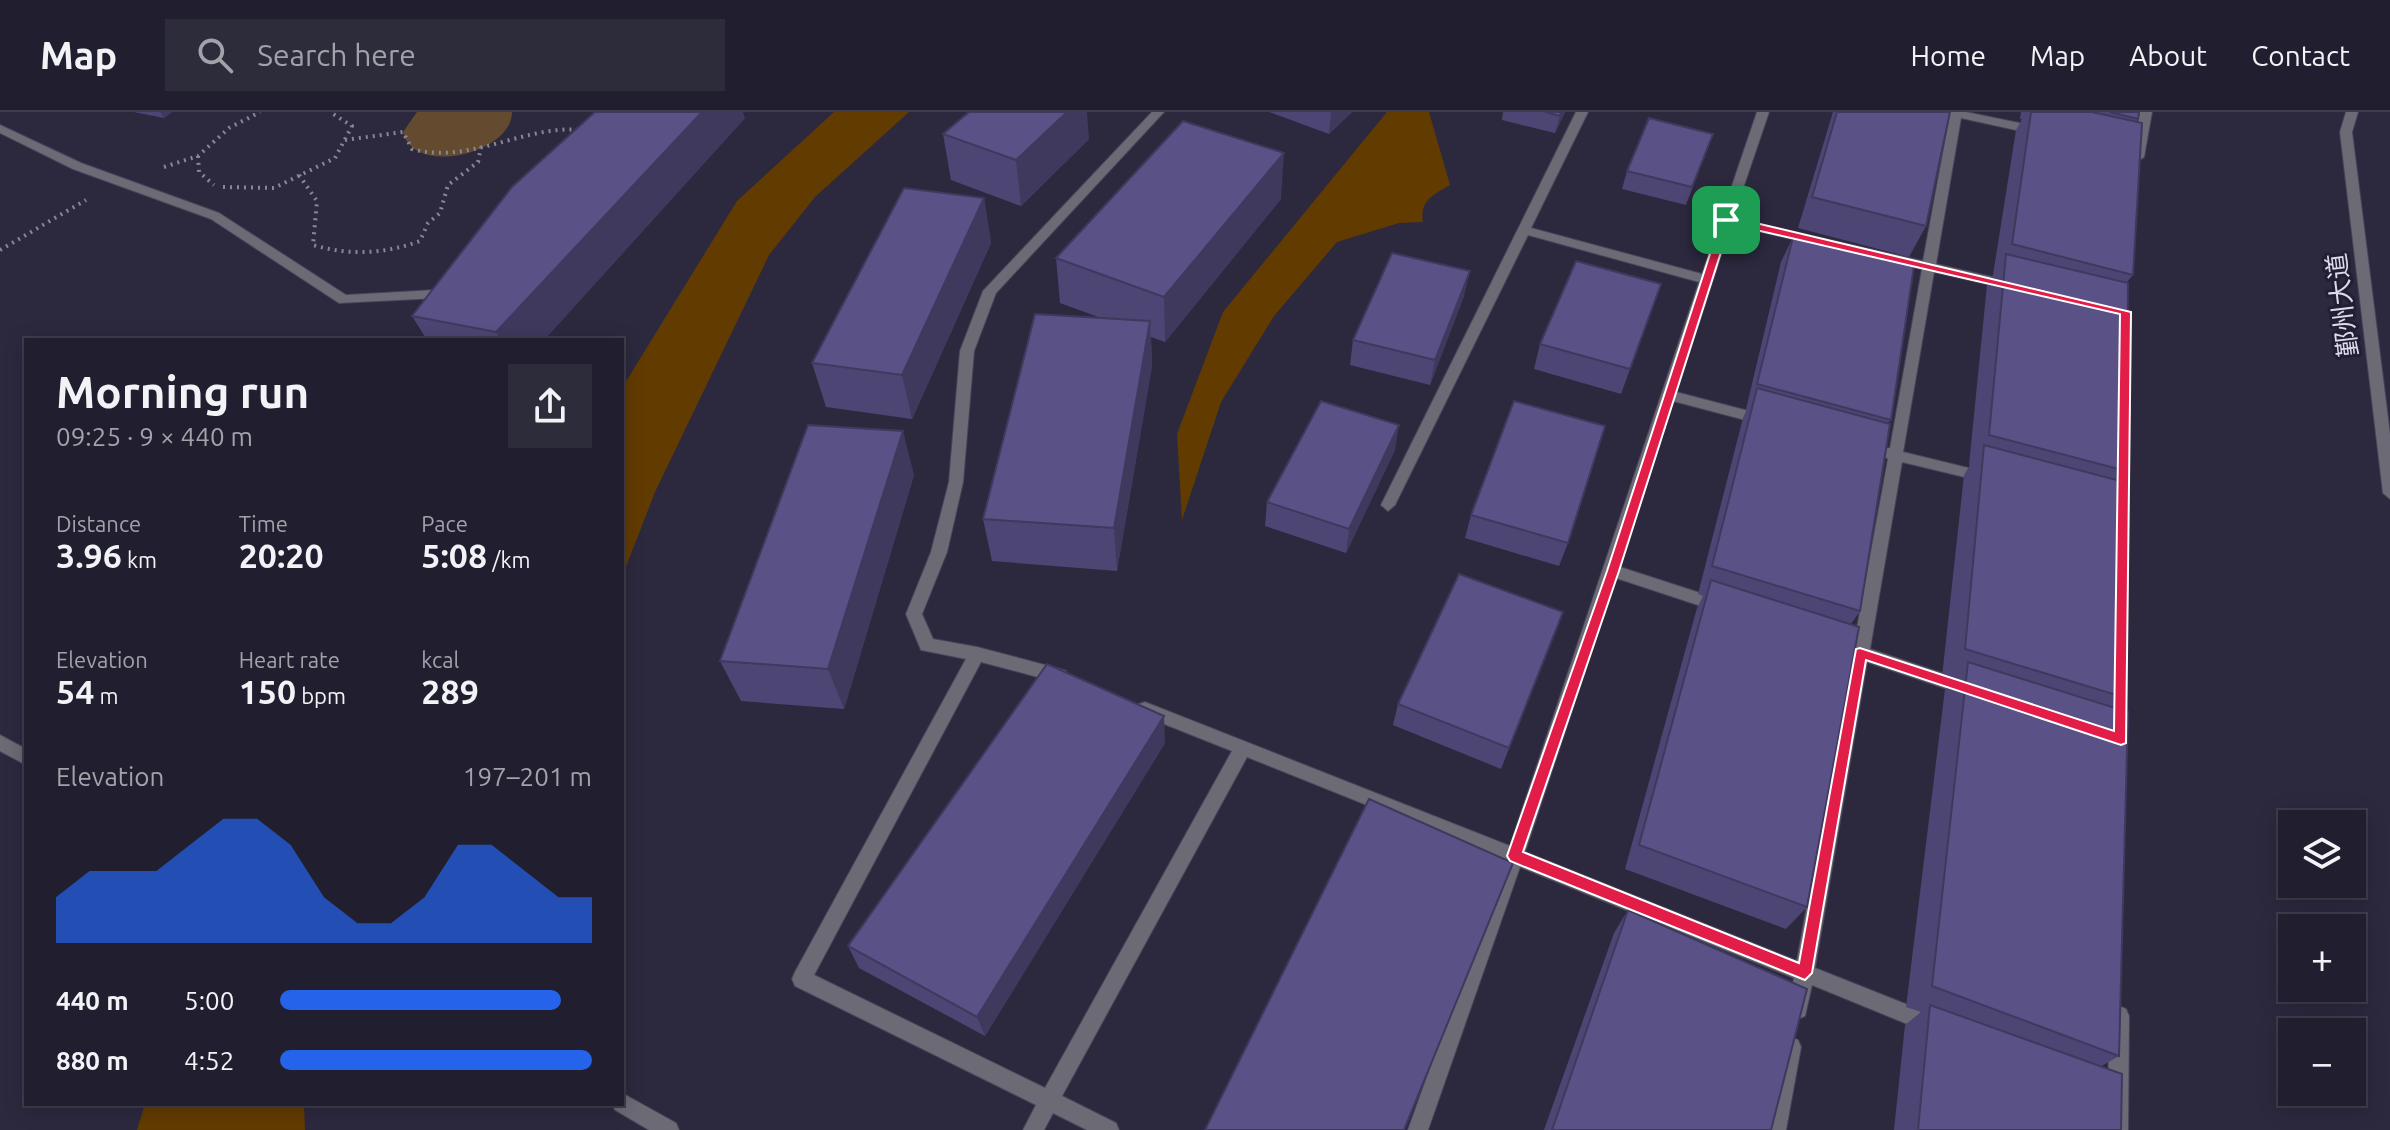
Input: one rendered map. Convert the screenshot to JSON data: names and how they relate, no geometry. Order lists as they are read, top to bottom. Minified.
{"streets":{"street":["鄞州大道"]},"page":{"header":"Map","search":"Search here","nav":["Home","Map","About","Contact"],"heading":["Morning run","09:25 · 9 × 440 m"],"stats":[["Distance","3.96 km"],["Time","20:20"],["Pace","5:08 /km"],["Elevation","54 m"],["Heart rate","150 bpm"],["kcal","289"]],"chart":["Elevation","197–201 m"],"map_buttons":["+","−"],"list":[{"name":"440 m","note":"5:00"},{"name":"880 m","note":"4:52"}]}}
